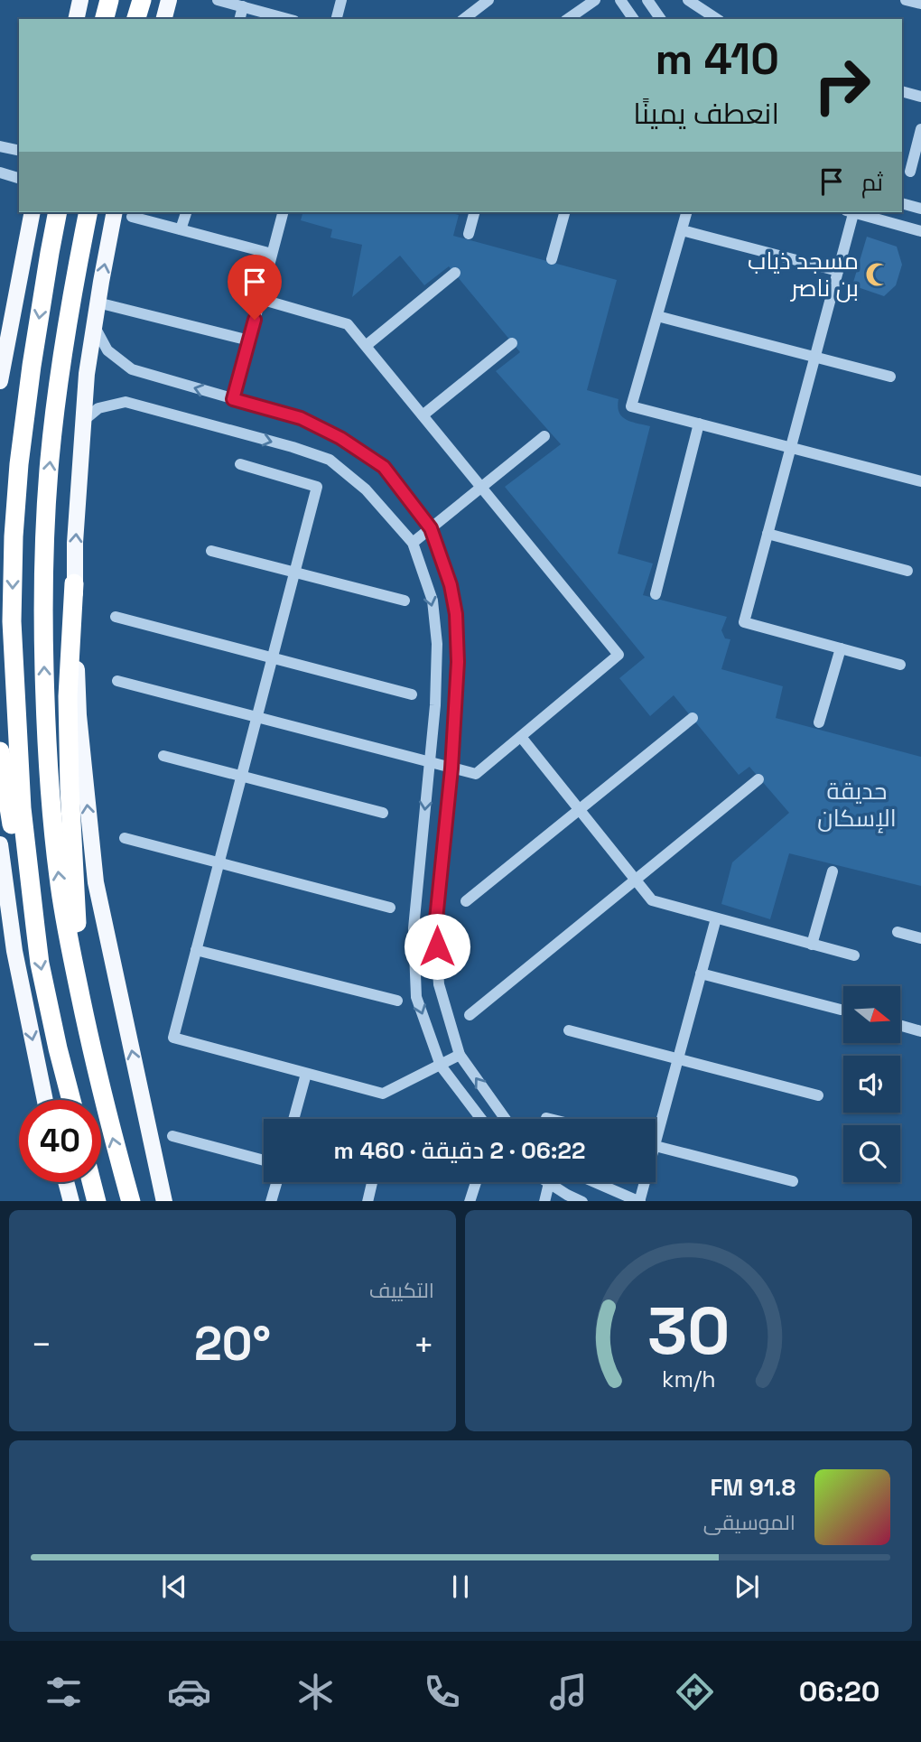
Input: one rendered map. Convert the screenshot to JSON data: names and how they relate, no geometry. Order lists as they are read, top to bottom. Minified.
{"parks":["حديقة الإسكان"],"places":{"mosque":["مسجد ذياب بن ناصر"]},"north":"right","page":{"turn":["410 m","انعطف يمينًا"],"then":"ثم","limit":"40","trip":"06:22 · 2 دقيقة · 460 m","tile":"التكييف","heat":["−","20°","+"],"song":["91.8 FM","الموسيقى"],"tabs":"06:20","gauge":["30","km/h"]}}
